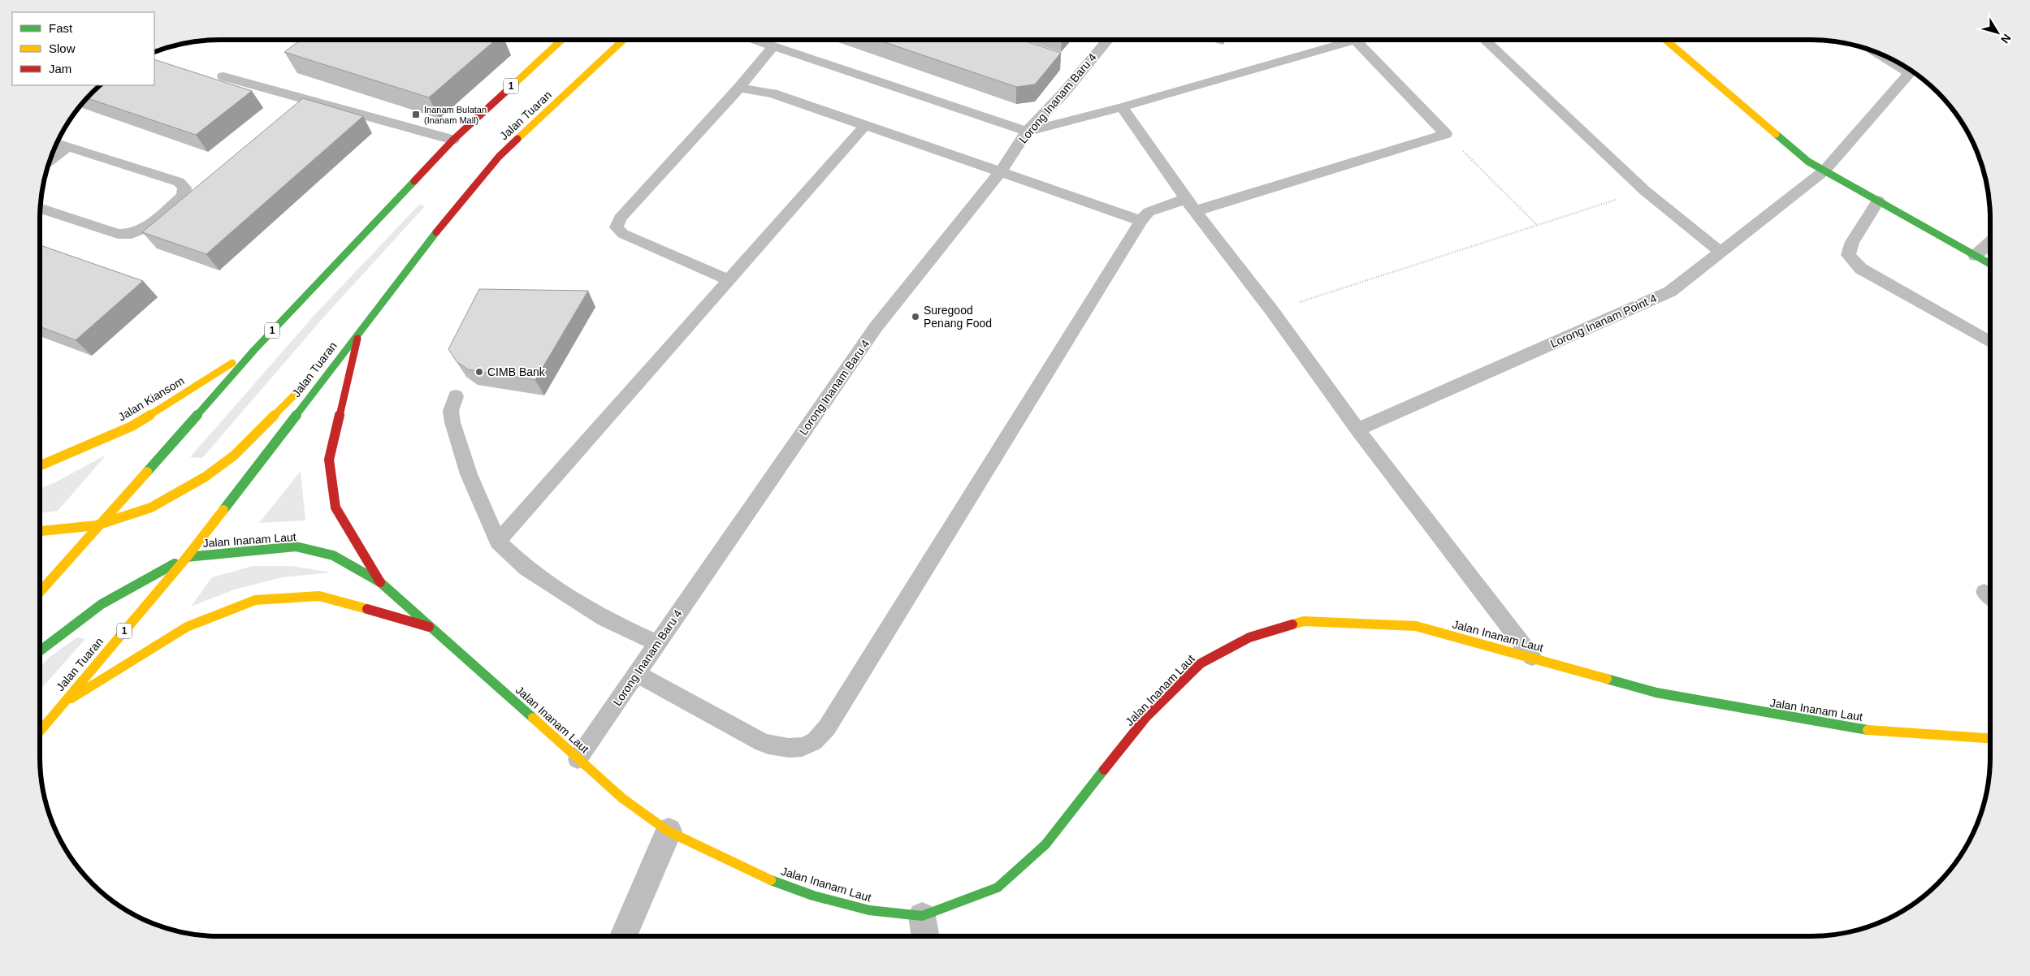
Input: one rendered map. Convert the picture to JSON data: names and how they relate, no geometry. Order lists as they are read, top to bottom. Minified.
{"streets":{"main road":["1","Jalan Tuaran","Jalan Kiansom","Jalan Inanam Laut"],"lane":["Lorong Inanam Baru 4","Lorong Inanam Point 4"]},"crossings":[["1","Jalan Kiansom"],["Lorong Inanam Baru 4","Jalan Inanam Laut"],["Jalan Tuaran","Jalan Inanam Laut"]],"places":{"transit":["Inanam Bulatan (Inanam Mall)"],"other":["Suregood Penang Food","CIMB Bank"]},"legend":["Fast","Slow","Jam"],"north":"bottom right"}
